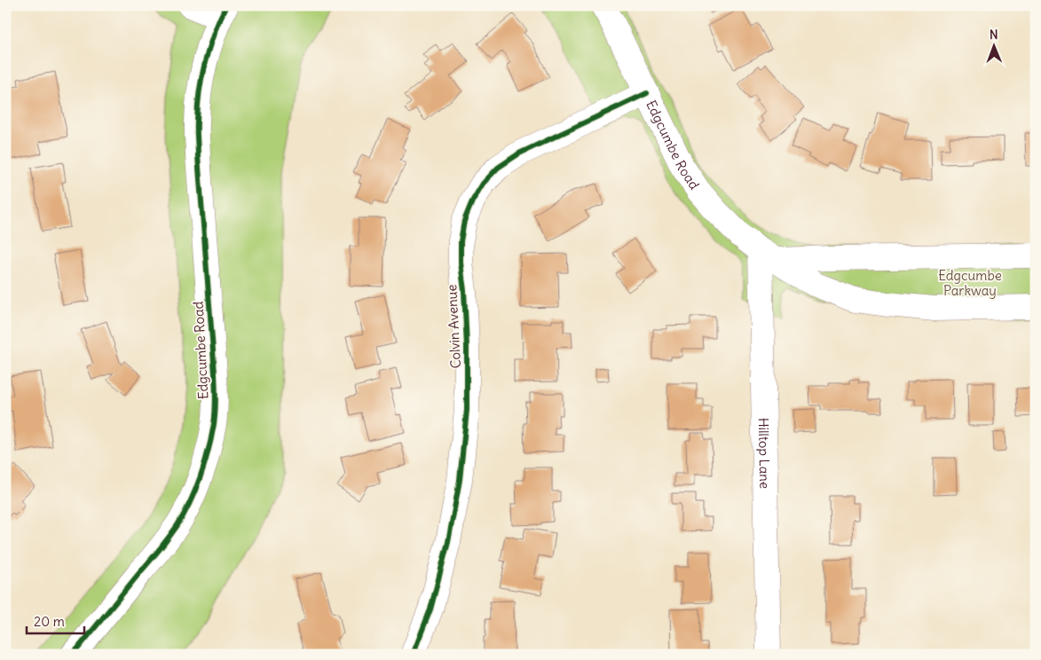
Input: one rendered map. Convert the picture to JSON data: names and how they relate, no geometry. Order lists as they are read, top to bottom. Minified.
{"streets":{"street":["Edgcumbe Road","Colvin Avenue","Hilltop Lane"]},"crossings":[["Edgcumbe Road","Colvin Avenue"],["Edgcumbe Road","Hilltop Lane"]],"parks":["Edgcumbe Parkway"],"scale_bar":"20 m","north":"top"}
